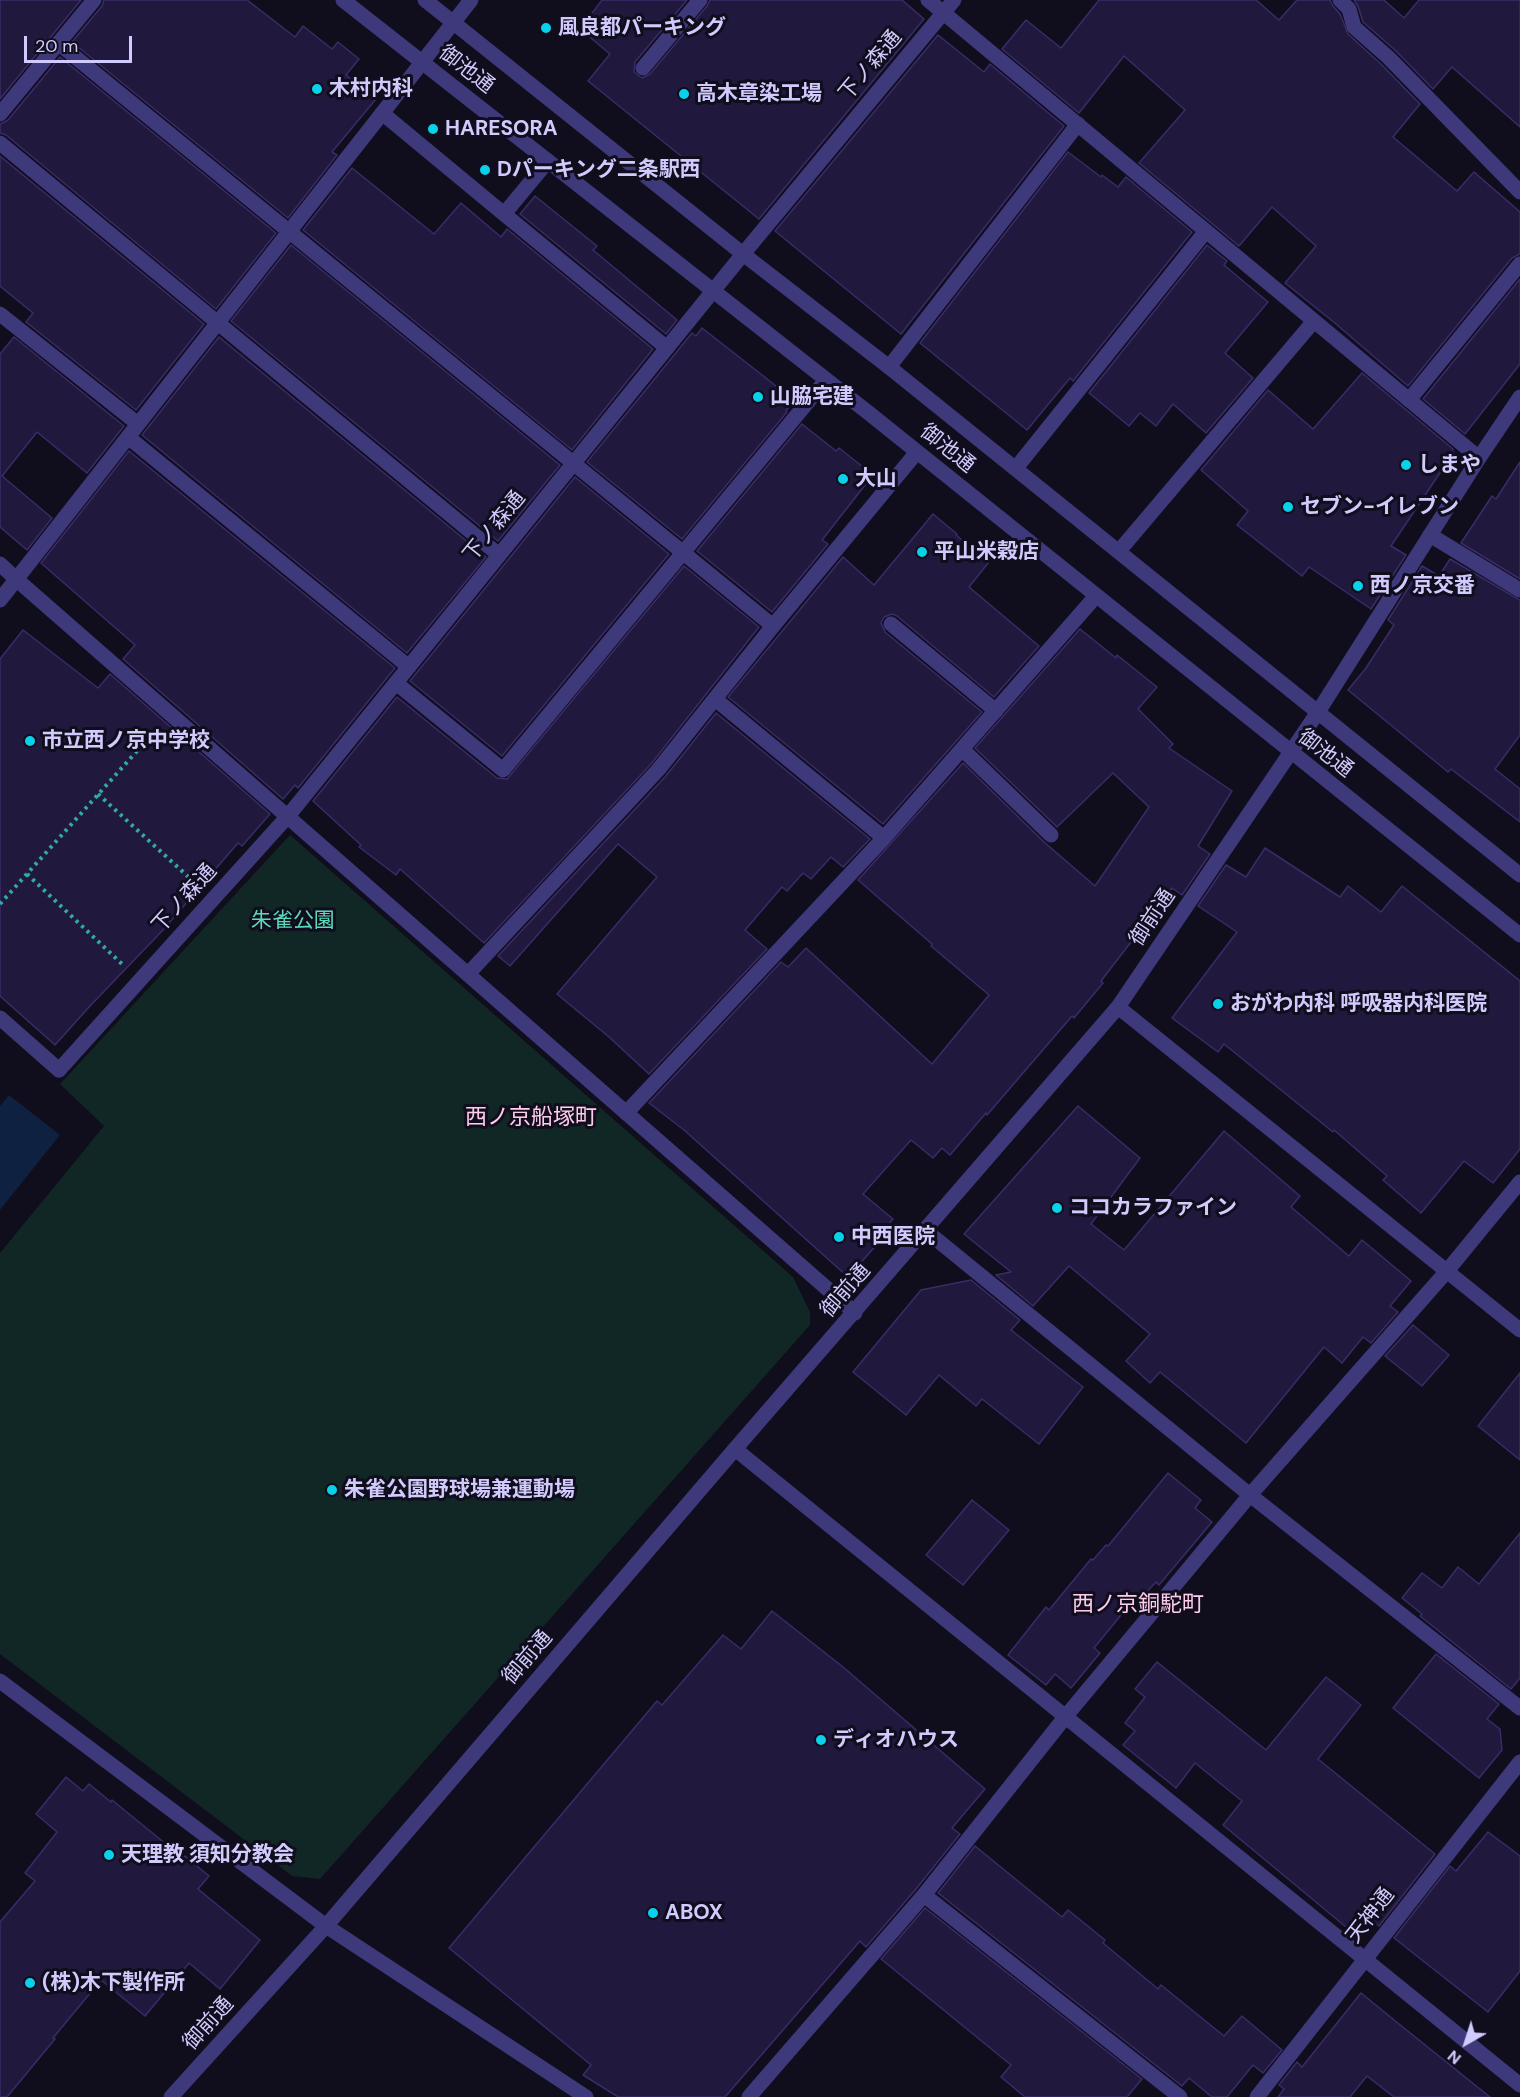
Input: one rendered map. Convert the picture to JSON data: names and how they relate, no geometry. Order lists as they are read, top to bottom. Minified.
{"streets":{"street":["下ノ森通","御池通","御前通","天神通"]},"crossings":[["下ノ森通","御池通"],["御池通","御前通"]],"districts":["西ノ京船塚町","西ノ京銅駝町"],"parks":["朱雀公園"],"places":["風良都パーキング","木村内科","高木章染工場","HARESORA","Dパーキング二条駅西","山脇宅建","しまや","大山","セブン-イレブン","平山米穀店","西ノ京交番","市立西ノ京中学校","おがわ内科 呼吸器内科医院","ココカラファイン","中西医院","朱雀公園野球場兼運動場","ディオハウス","天理教 須知分教会","ABOX","(株)木下製作所"],"scale_bar":"20 m","north":"bottom left"}
